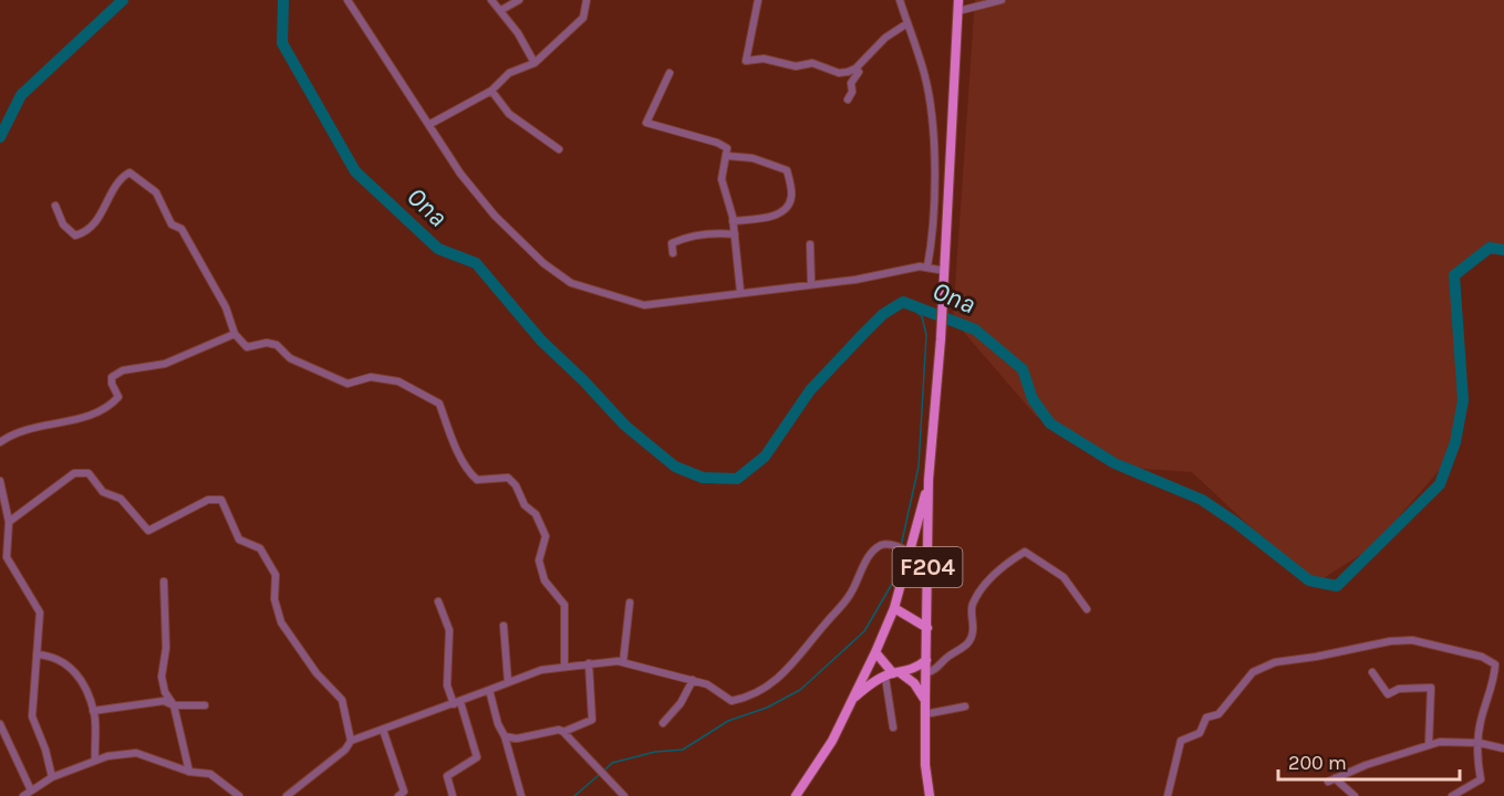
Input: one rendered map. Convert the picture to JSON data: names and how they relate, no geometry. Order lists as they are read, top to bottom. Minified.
{"streets":{"main road":["F204"]},"water":["Ona"],"scale_bar":"200 m"}
